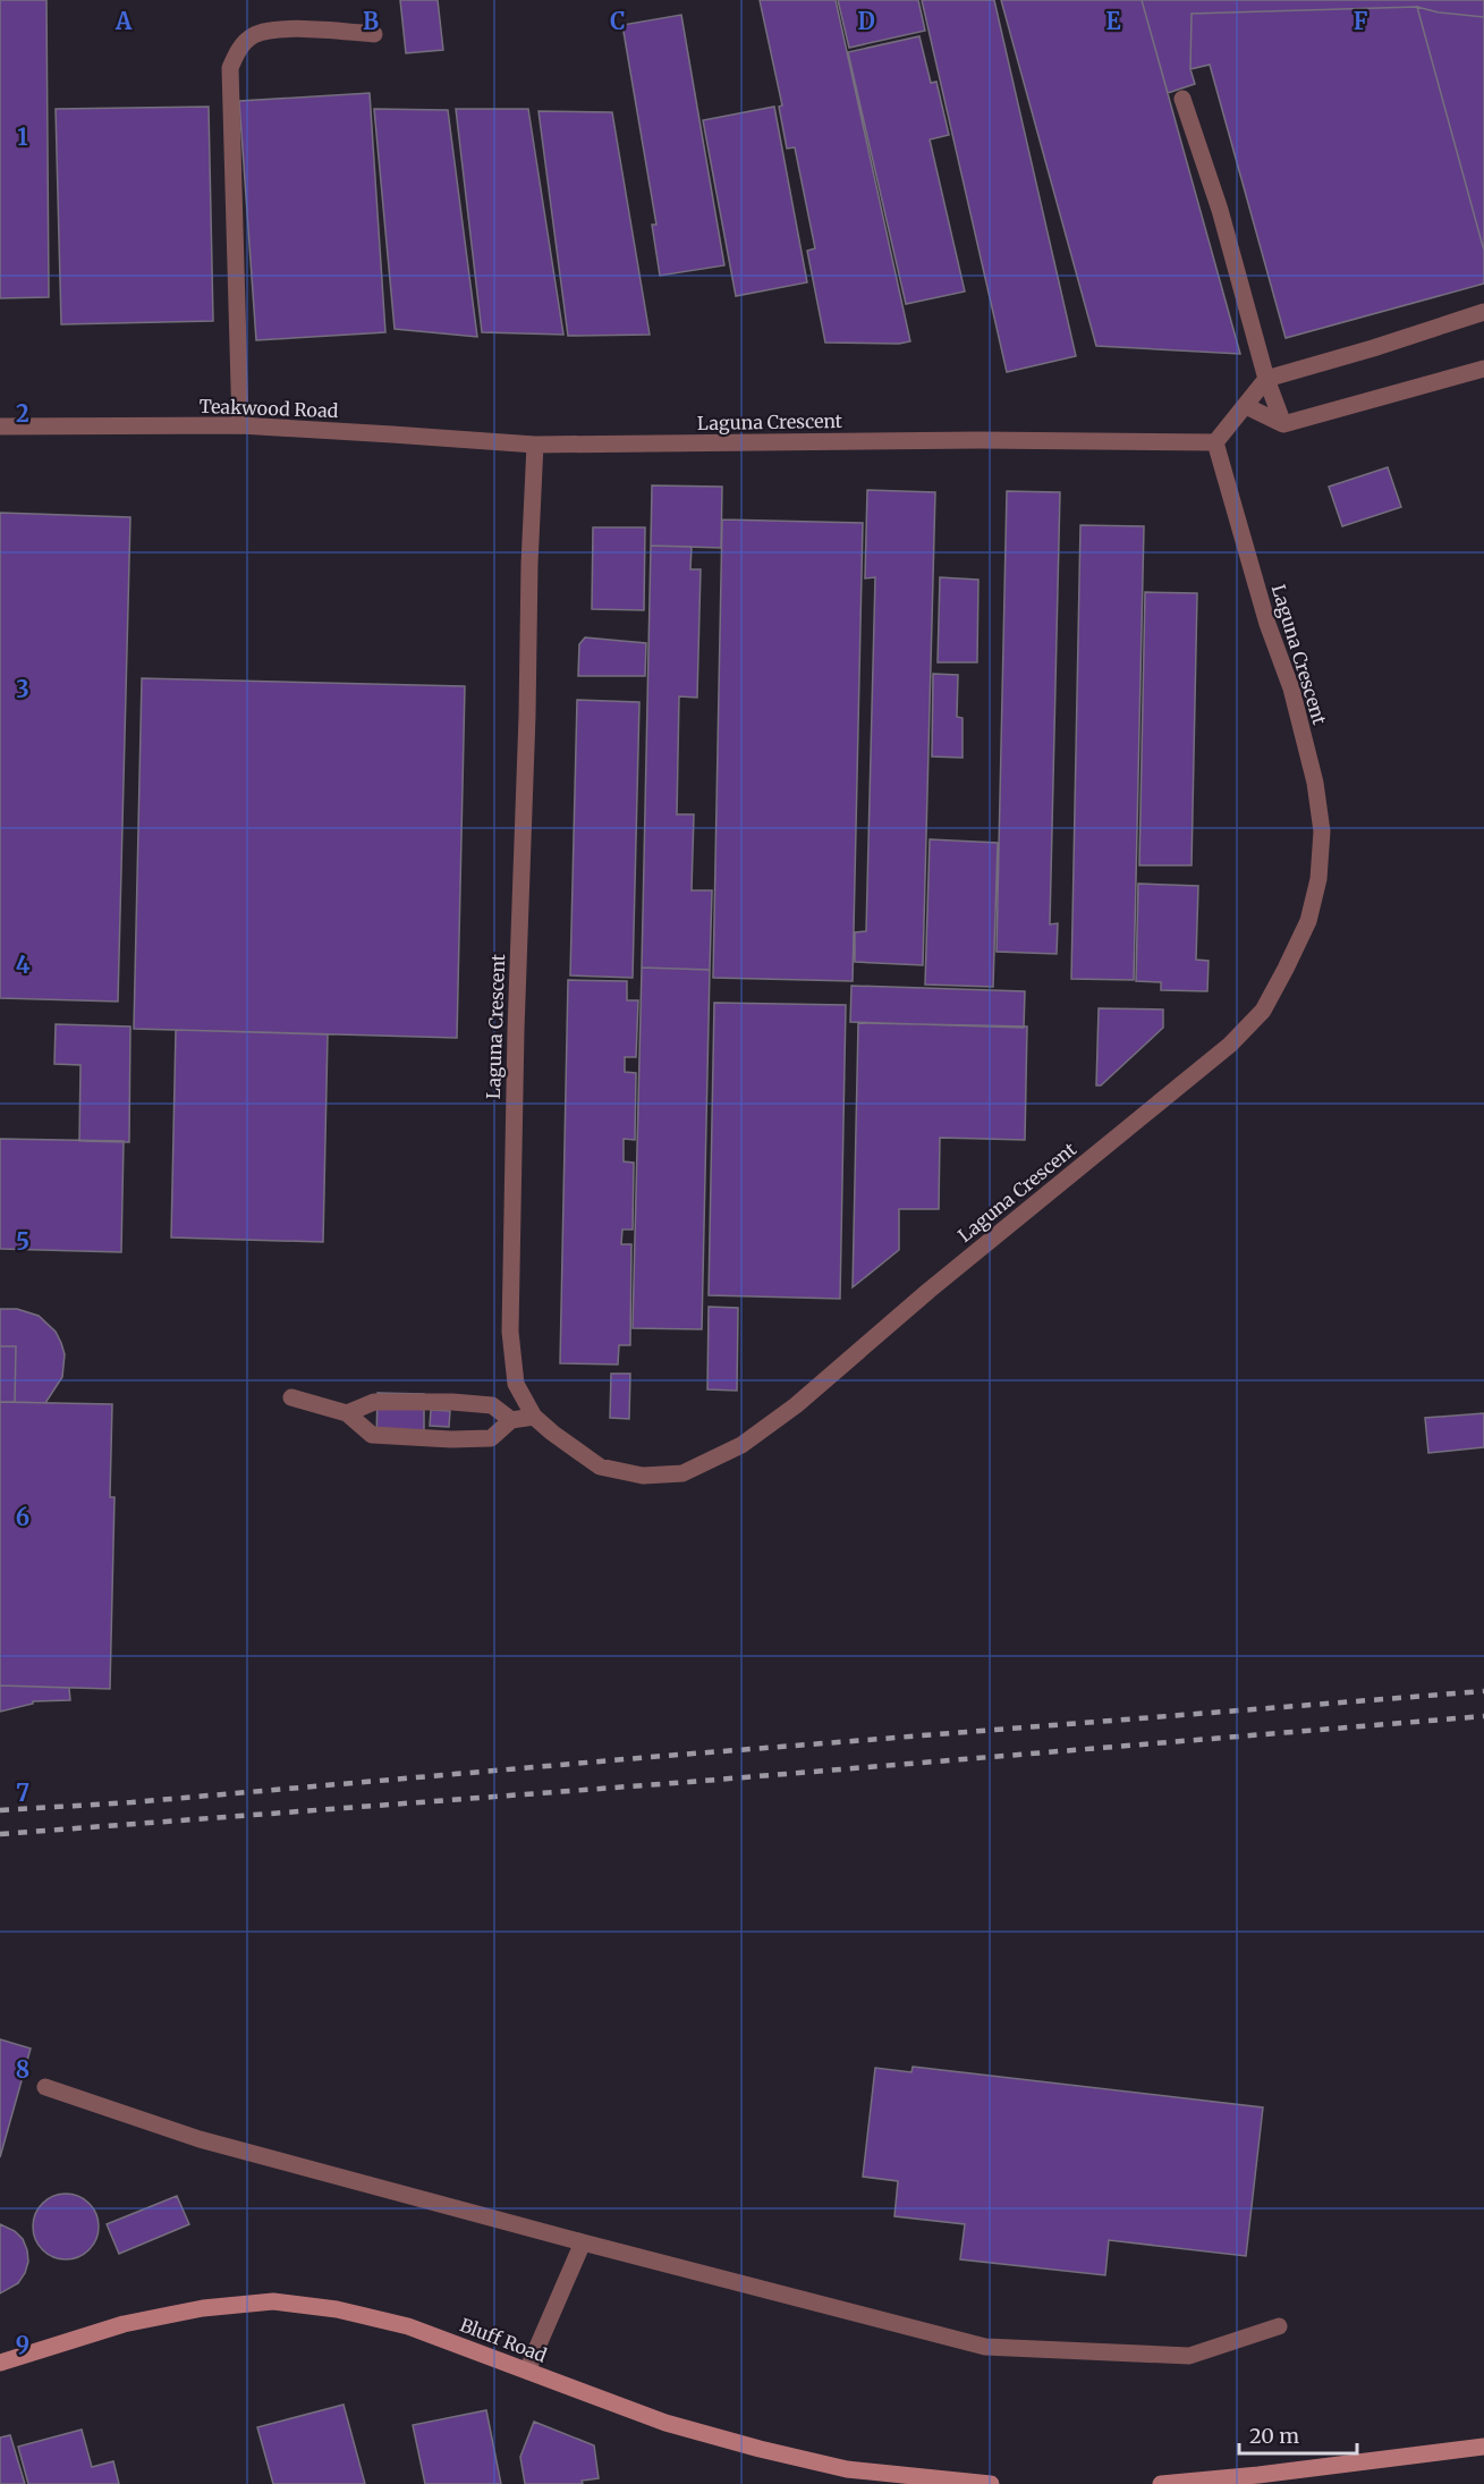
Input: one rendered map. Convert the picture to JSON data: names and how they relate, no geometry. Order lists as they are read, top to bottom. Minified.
{"streets":{"main road":["Bluff Road"],"street":["Teakwood Road","Laguna Crescent"]},"crossings":[["Teakwood Road","Laguna Crescent"]],"scale_bar":"20 m","grid":{"columns":["A","B","C","D","E","F"],"rows":["1","2","3","4","5","6","7","8","9"]}}
